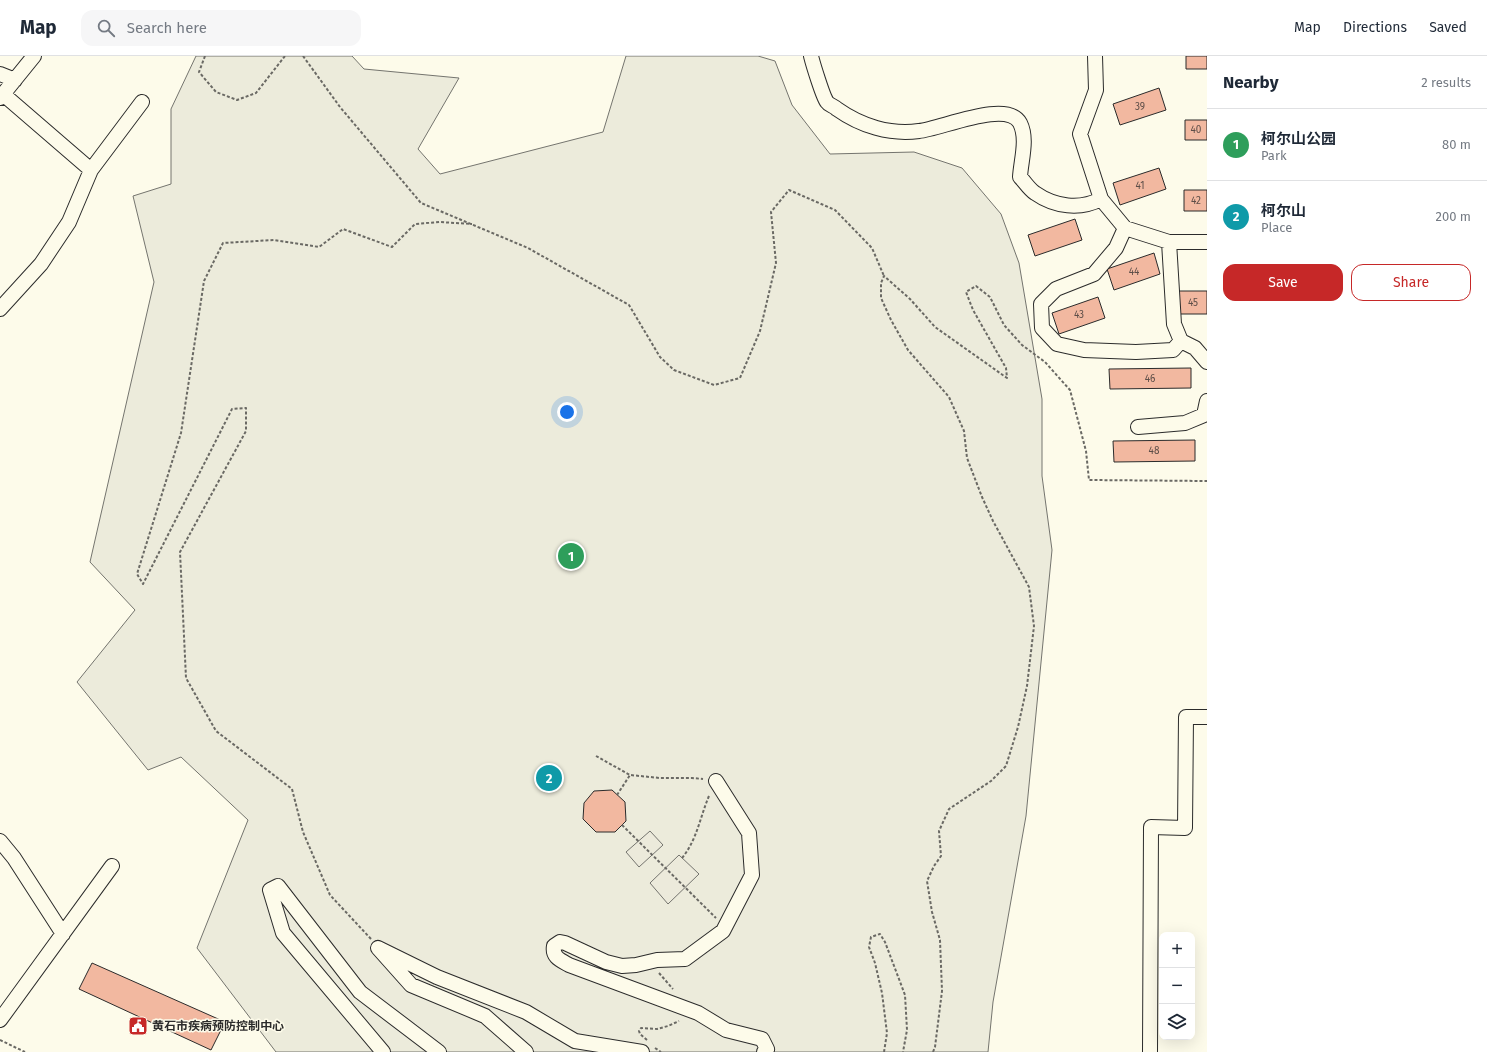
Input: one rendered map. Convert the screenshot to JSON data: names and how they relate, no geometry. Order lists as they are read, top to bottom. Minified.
{"places":{"public building":["黄石市疾病预防控制中心"]},"house_numbers":["39","40","41","42","44","45","43","46","48"],"page":{"header":"Map","search":"Search here","nav":["Map","Directions","Saved"],"heading":["Nearby","2 results"],"list":[{"mark":"1","name":"柯尔山公园","note":"Park","value":"80 m"},{"mark":"2","name":"柯尔山","note":"Place","value":"200 m"}],"buttons":["Save","Share"],"pins":["1","2"],"map_buttons":["+","−"]}}
